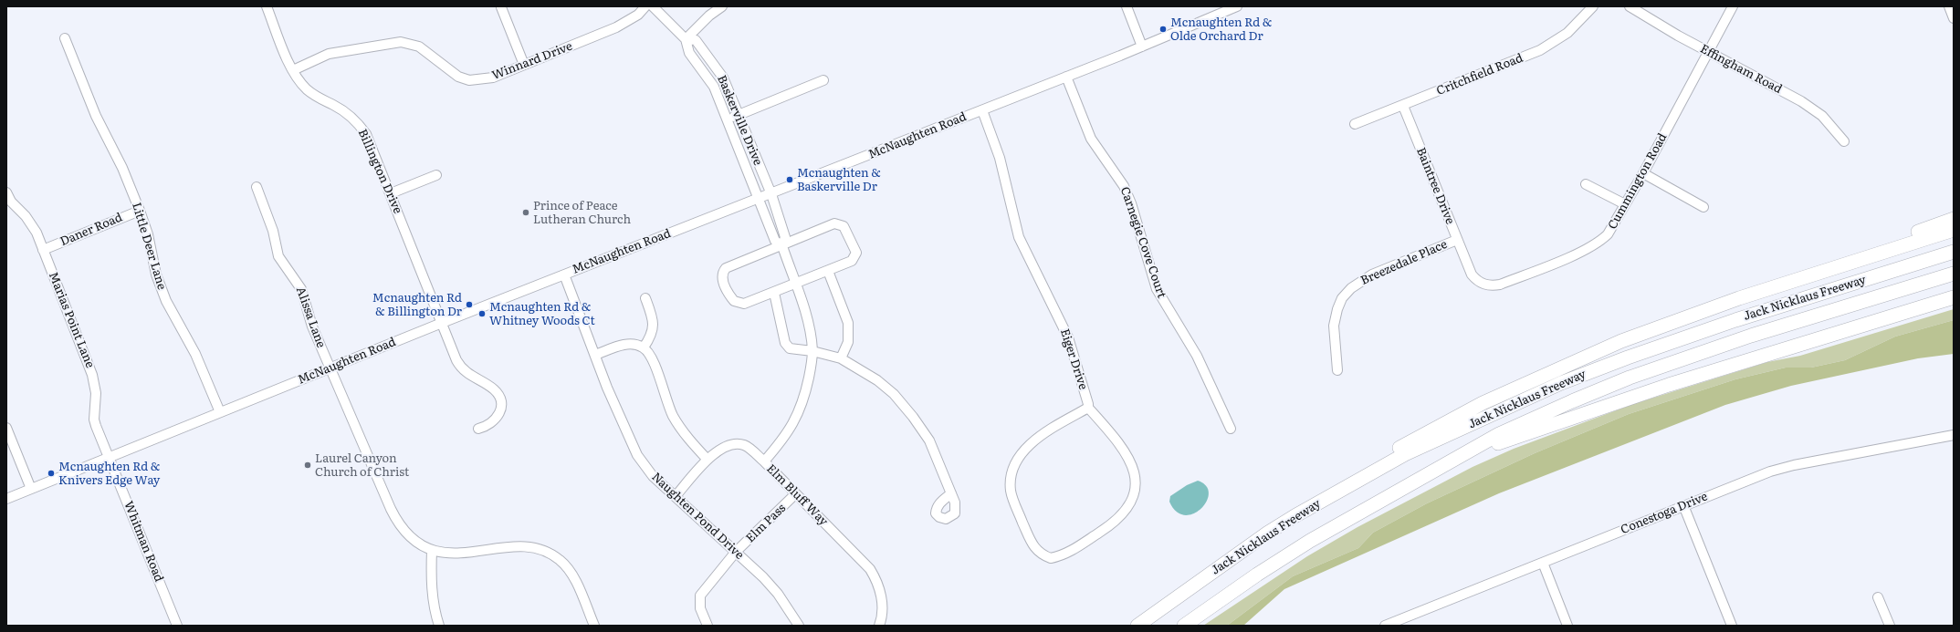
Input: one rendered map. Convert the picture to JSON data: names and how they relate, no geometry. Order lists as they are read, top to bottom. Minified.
{"streets":{"highway":["Jack Nicklaus Freeway"],"street":["Winnard Drive","Effingham Road","Critchfield Road","Baskerville Drive","McNaughten Road","Billington Drive","Cummington Road","Baintree Drive","Daner Road","Carnegie Cove Court","Little Deer Lane","Breezedale Place","Alissa Lane","Marias Point Lane","Eiger Drive","Elm Bluff Way","Conestoga Drive","Naughten Pond Drive","Elm Pass","Whitman Road"]},"crossings":[["Winnard Drive","Billington Drive"],["Effingham Road","Cummington Road"],["Critchfield Road","Baintree Drive"],["Baskerville Drive","McNaughten Road"],["McNaughten Road","Billington Drive"],["McNaughten Road","Carnegie Cove Court"],["McNaughten Road","Little Deer Lane"],["McNaughten Road","Alissa Lane"],["McNaughten Road","Marias Point Lane"],["McNaughten Road","Eiger Drive"],["McNaughten Road","Naughten Pond Drive"],["McNaughten Road","Whitman Road"],["Cummington Road","Baintree Drive"],["Baintree Drive","Breezedale Place"],["Daner Road","Little Deer Lane"],["Daner Road","Marias Point Lane"],["Marias Point Lane","Whitman Road"],["Elm Bluff Way","Naughten Pond Drive"],["Elm Bluff Way","Elm Pass"],["Naughten Pond Drive","Elm Pass"]],"places":["Mcnaughten Rd & Olde Orchard Dr","Mcnaughten & Baskerville Dr","Prince of Peace Lutheran Church","Mcnaughten Rd & Billington Dr","Mcnaughten Rd & Whitney Woods Ct","Laurel Canyon Church of Christ","Mcnaughten Rd & Knivers Edge Way"]}
